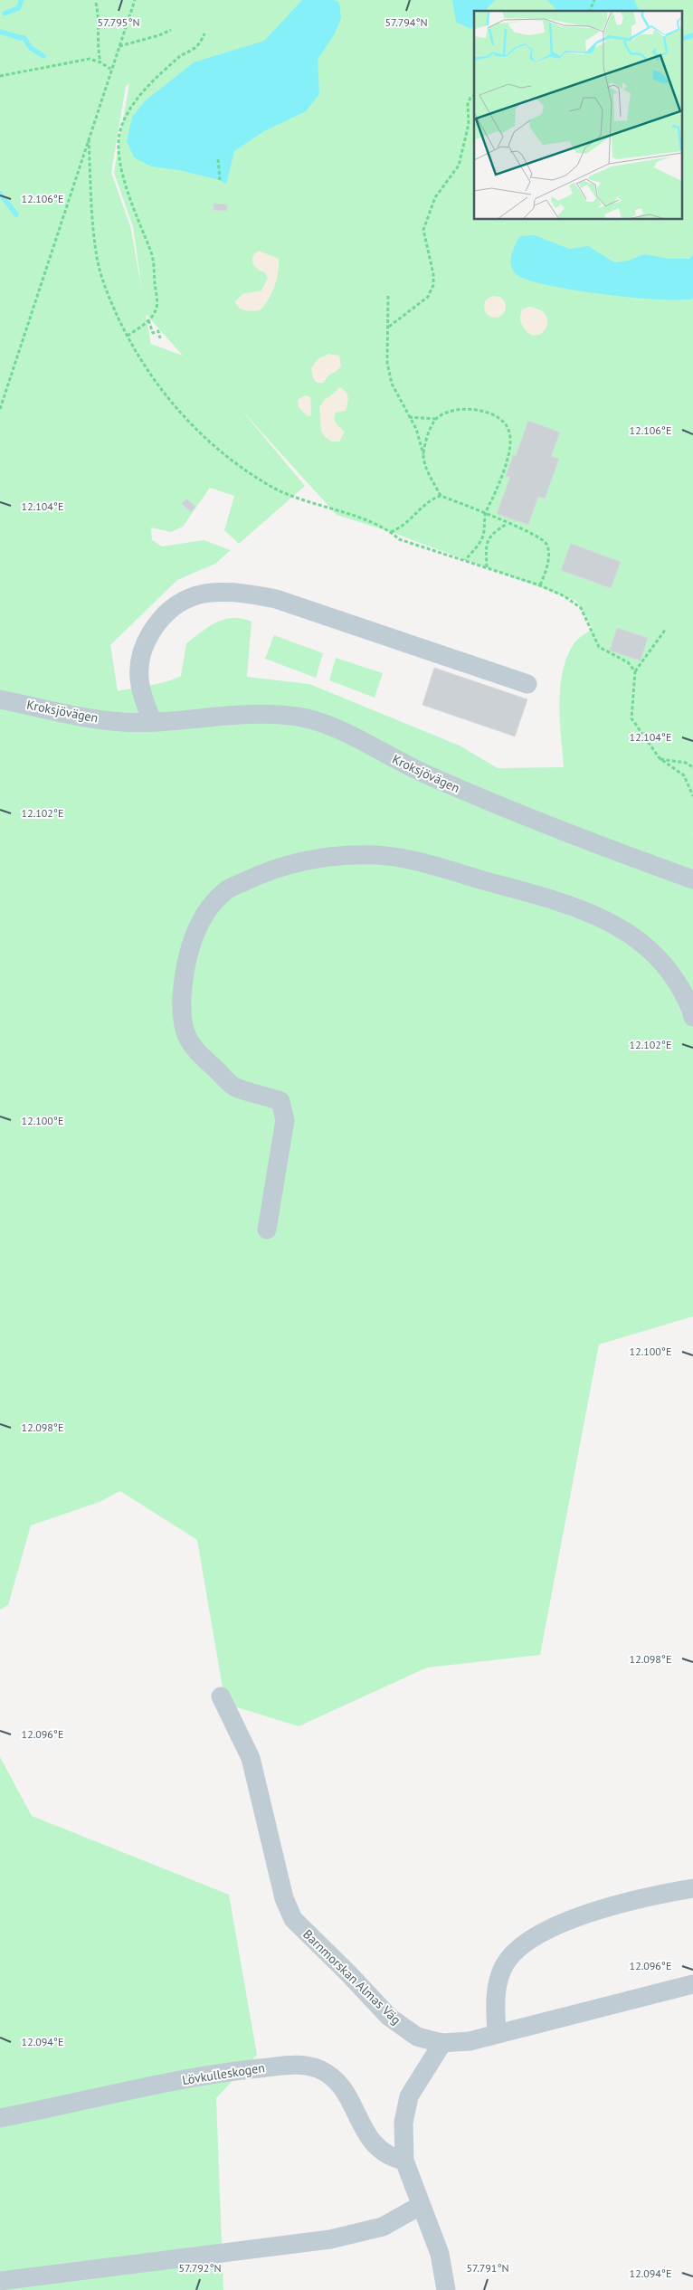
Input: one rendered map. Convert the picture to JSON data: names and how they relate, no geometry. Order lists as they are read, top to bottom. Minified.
{"streets":{"street":["Kroksjövägen","Barnmorskan Almas Väg","Lövkulleskogen"]},"coordinates":["57.795°N","57.794°N","12.106°E","12.104°E","12.102°E","12.100°E","12.098°E","12.096°E","12.094°E","57.792°N","57.791°N"]}
